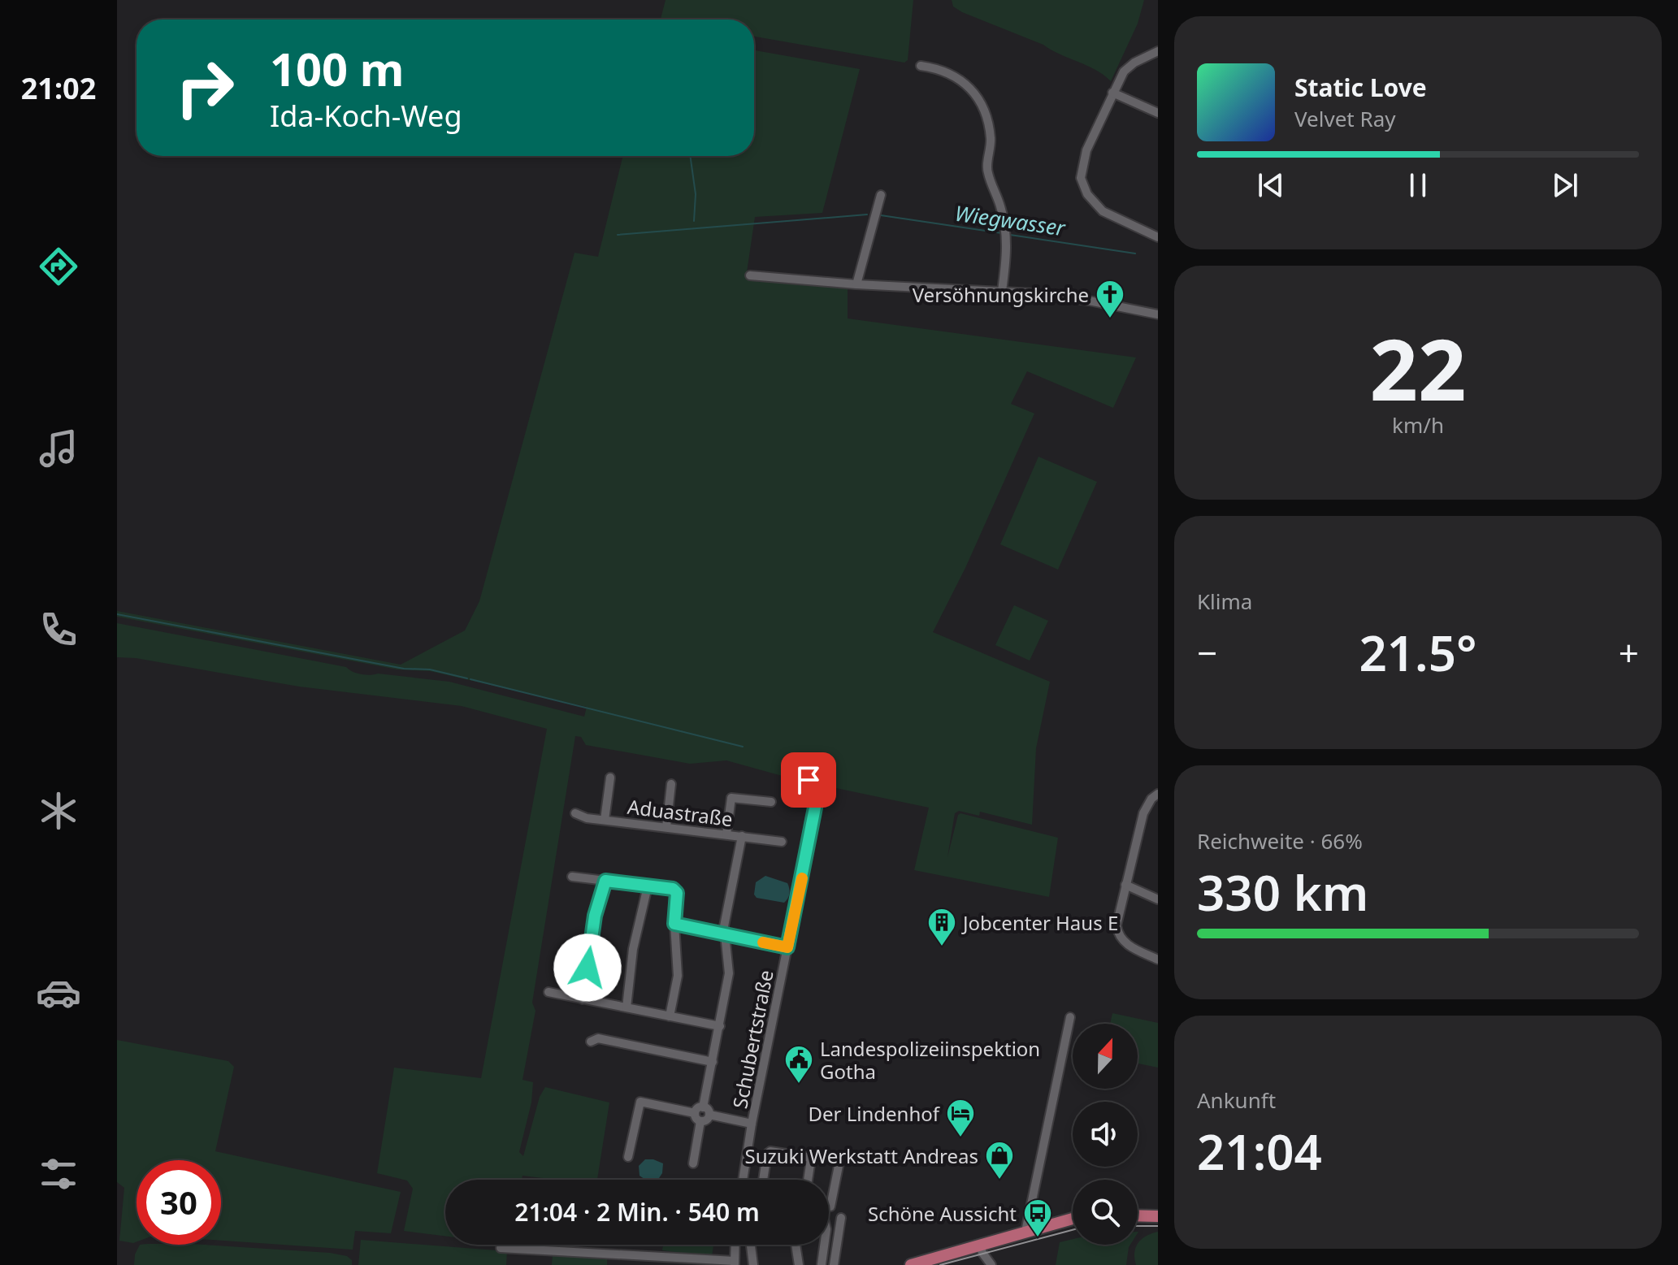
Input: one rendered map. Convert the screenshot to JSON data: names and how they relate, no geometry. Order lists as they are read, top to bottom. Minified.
{"streets":{"street":["Aduastraße","Schubertstraße"]},"water":["Wiegwasser"],"places":{"church":["Versöhnungskirche"],"building":["Jobcenter Haus E"],"public building":["Landespolizeiinspektion Gotha"],"hotel":["Der Lindenhof"],"shop":["Suzuki Werkstatt Andreas"],"bus stop":["Schöne Aussicht"]},"north":"top","page":{"tabs":"21:02","turn":["100 m","Ida-Koch-Weg"],"song":["Static Love","Velvet Ray"],"tile":[["22","km/h"],"Klima",["Reichweite · 66%","330 km"],["Ankunft","21:04"]],"heat":["−","21.5°","+"],"limit":"30","trip":"21:04 · 2 Min. · 540 m"}}
